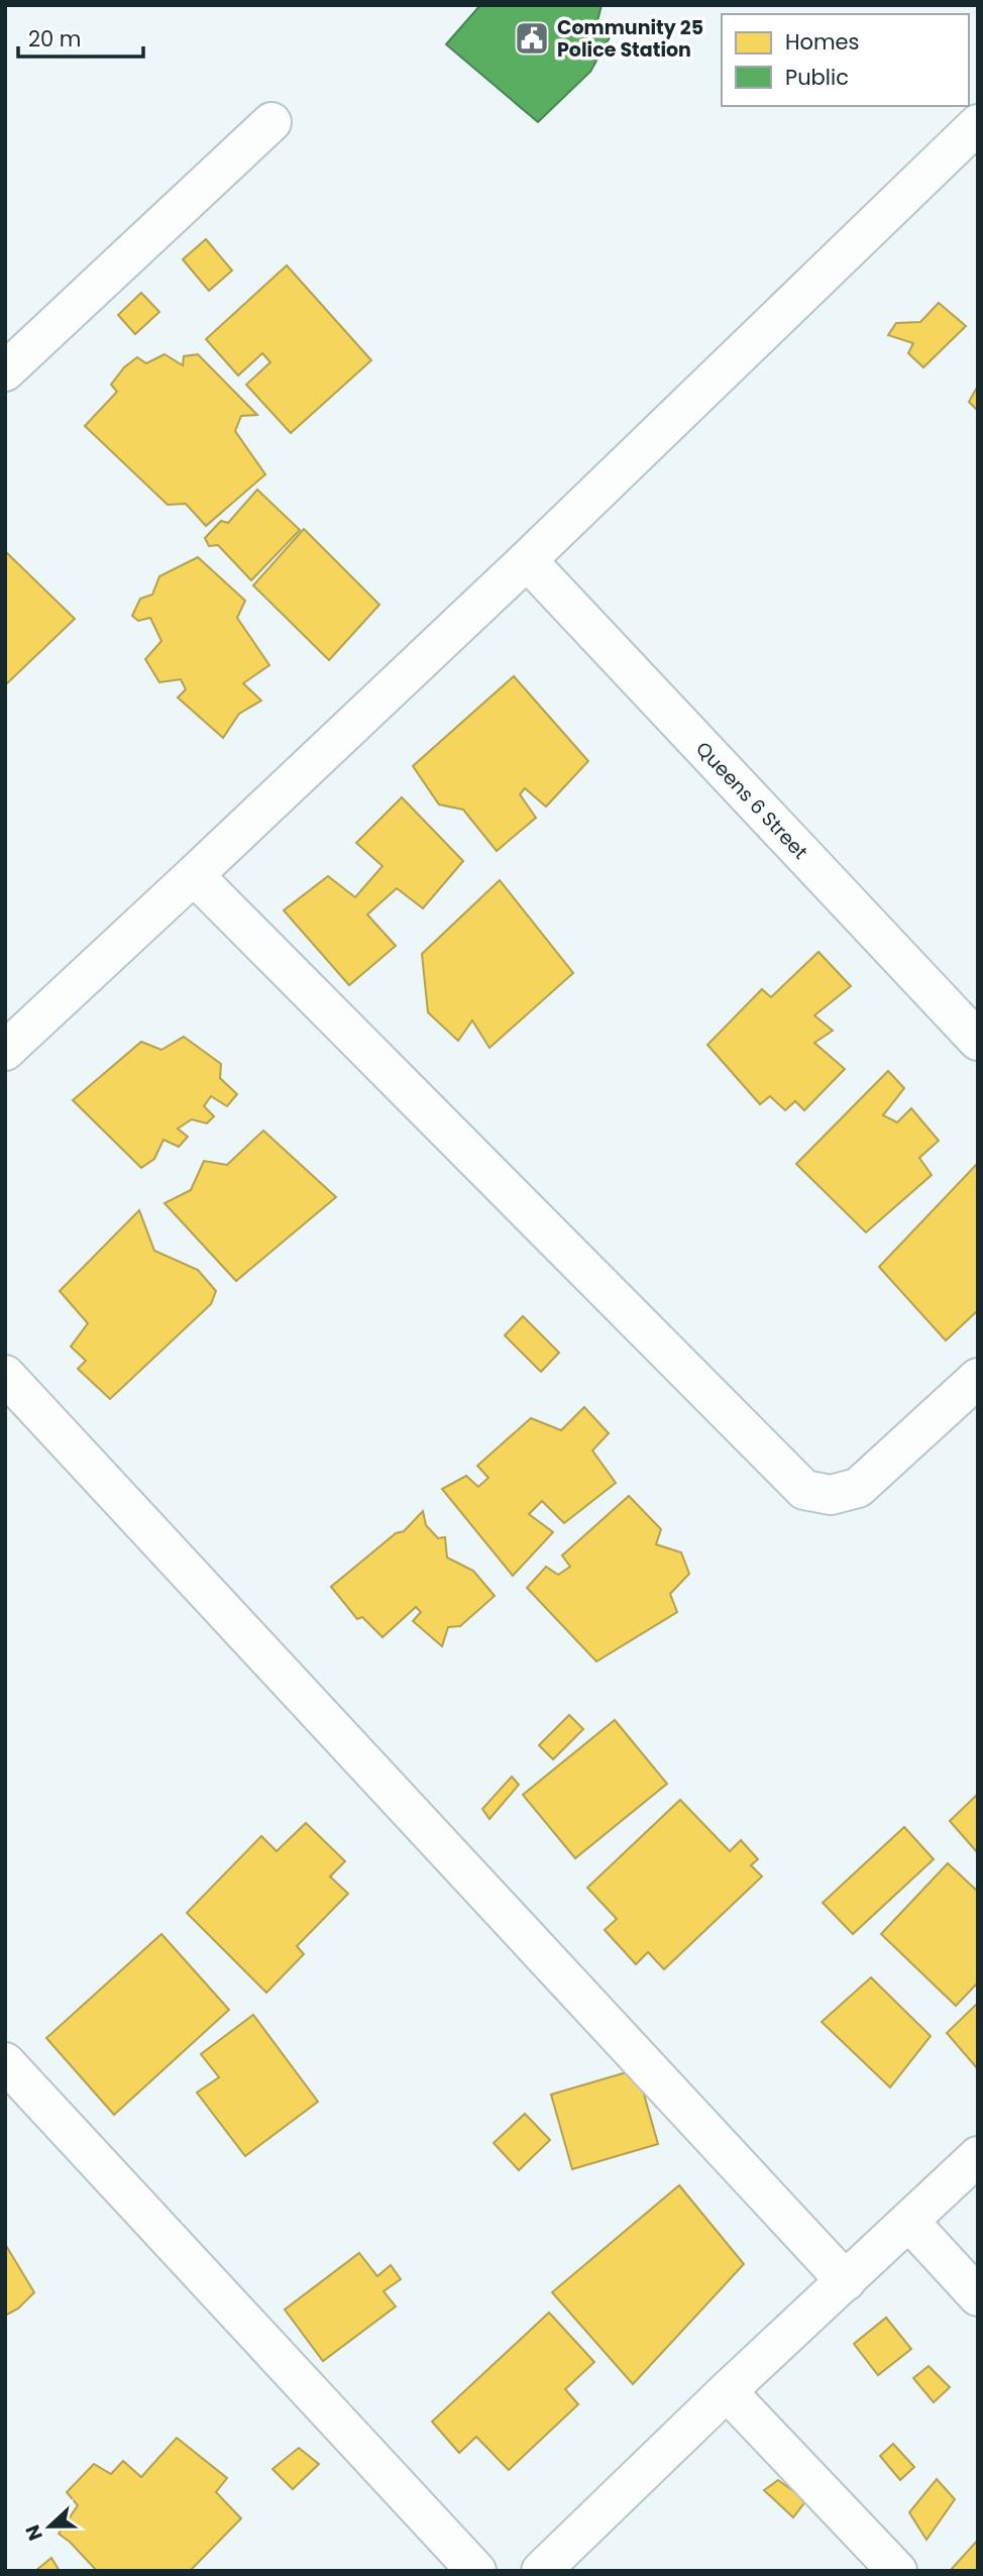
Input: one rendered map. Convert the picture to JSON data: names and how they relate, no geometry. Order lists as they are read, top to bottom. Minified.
{"streets":{"street":["Queens 6 Street"]},"places":{"public building":["Community 25 Police Station"]},"legend":["Homes","Public"],"scale_bar":"20 m","north":"left"}
